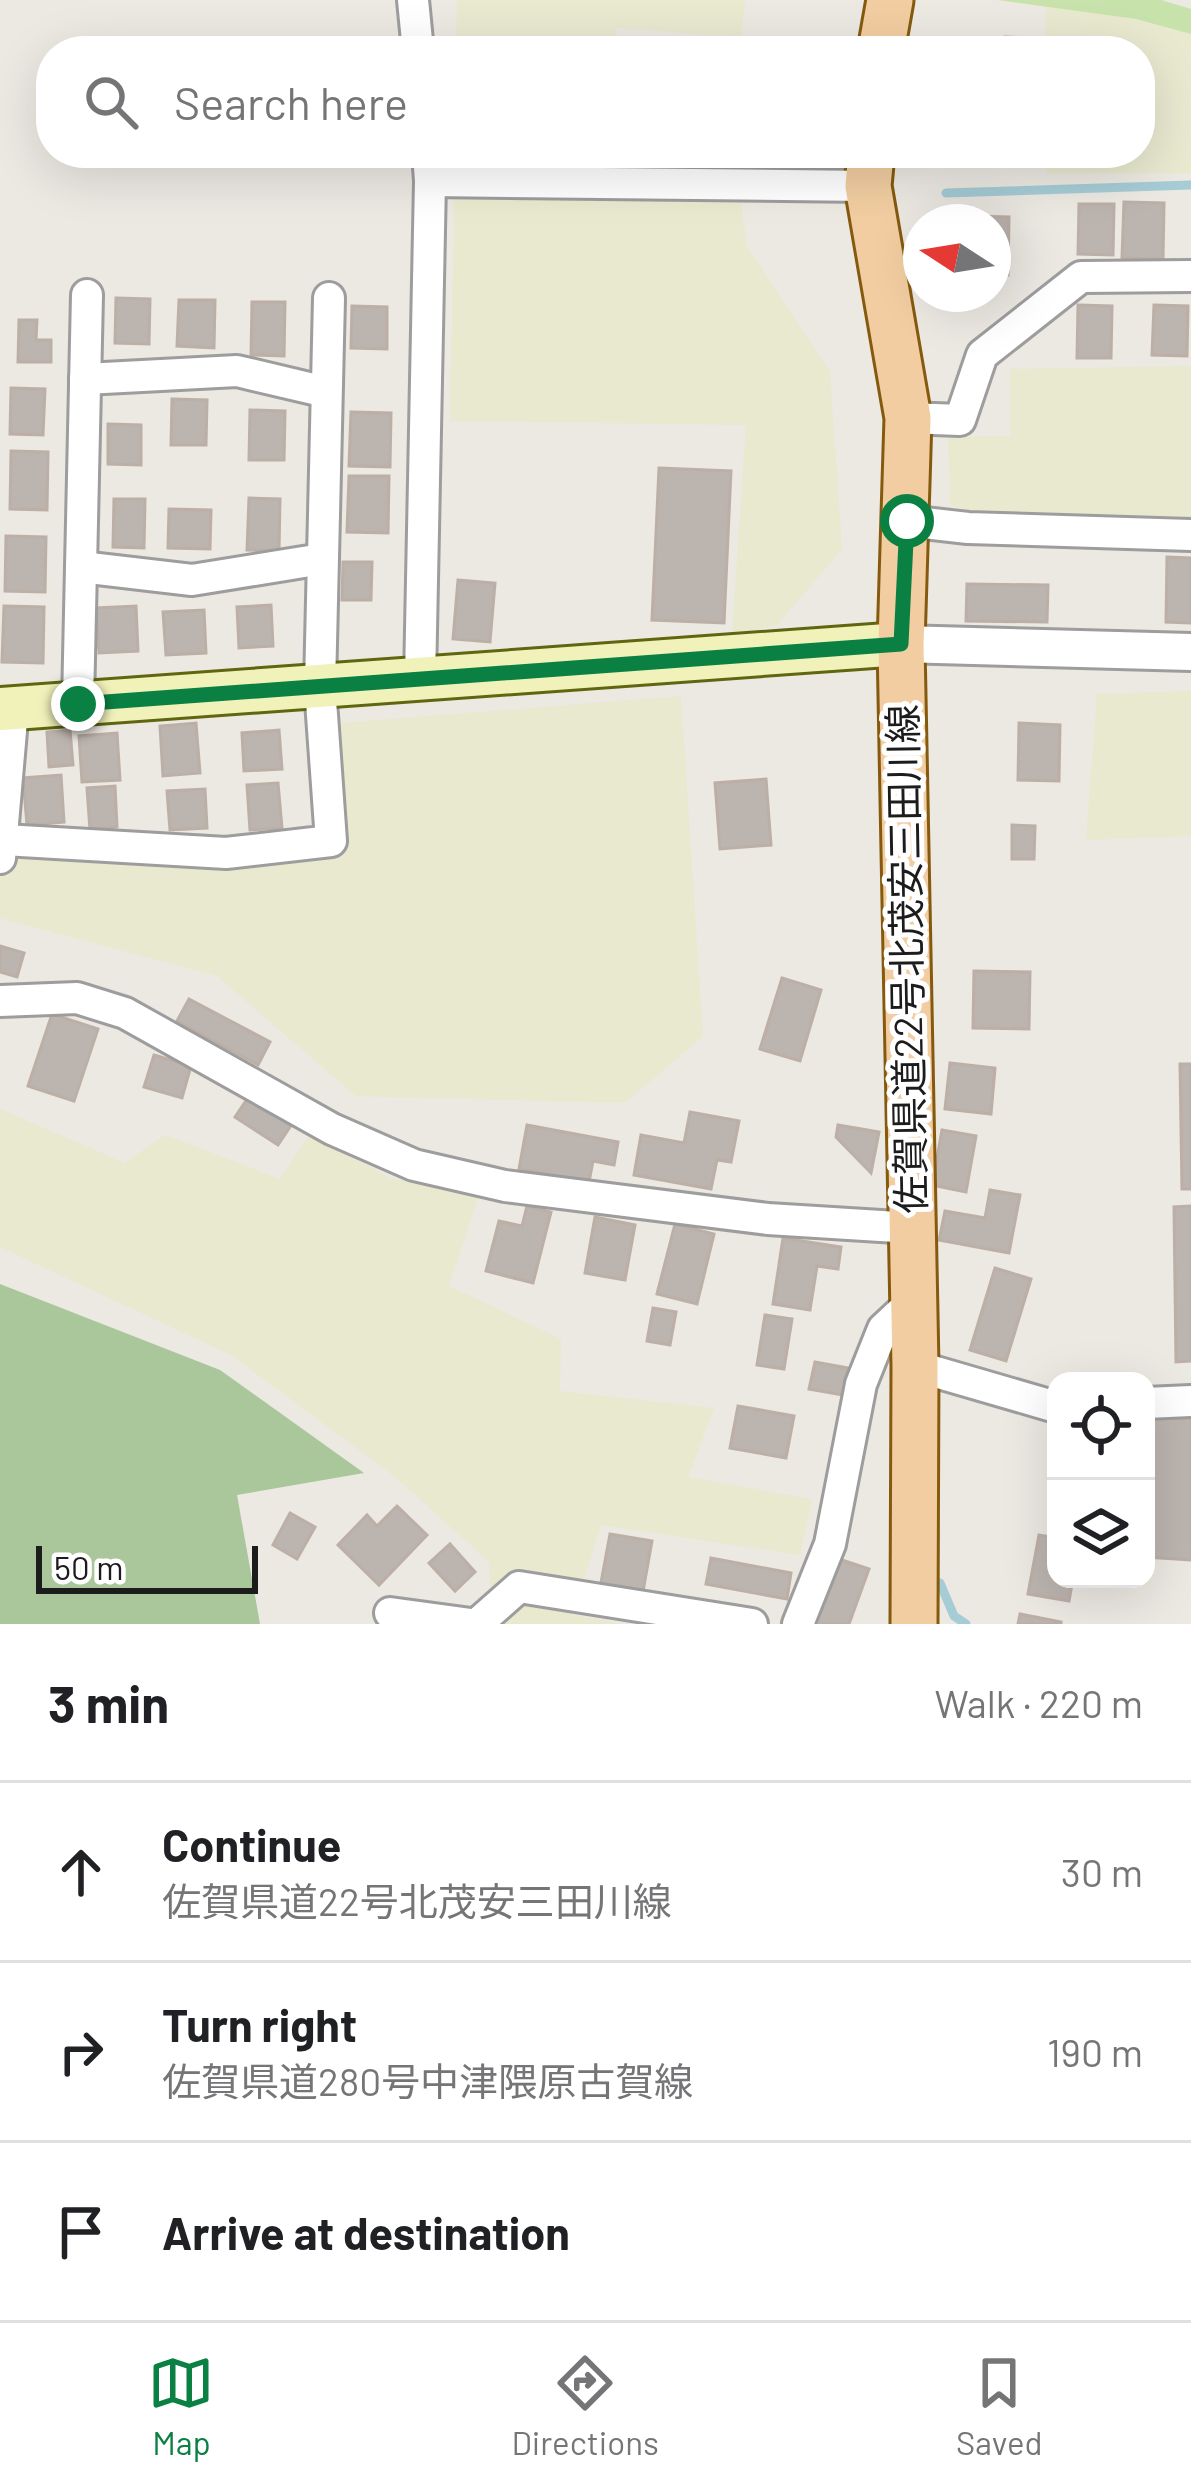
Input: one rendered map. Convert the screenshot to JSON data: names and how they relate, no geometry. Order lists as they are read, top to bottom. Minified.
{"streets":{"main road":["佐賀県道22号北茂安三田川線"]},"scale_bar":"50 m","north":"left","page":{"search":"Search here","scale":"50 m","heading":["3 min","Walk · 220 m"],"list":[["Continue","佐賀県道22号北茂安三田川線","30 m"],["Turn right","佐賀県道280号中津隈原古賀線","190 m"],"Arrive at destination"],"nav":["Map","Directions","Saved"]}}
